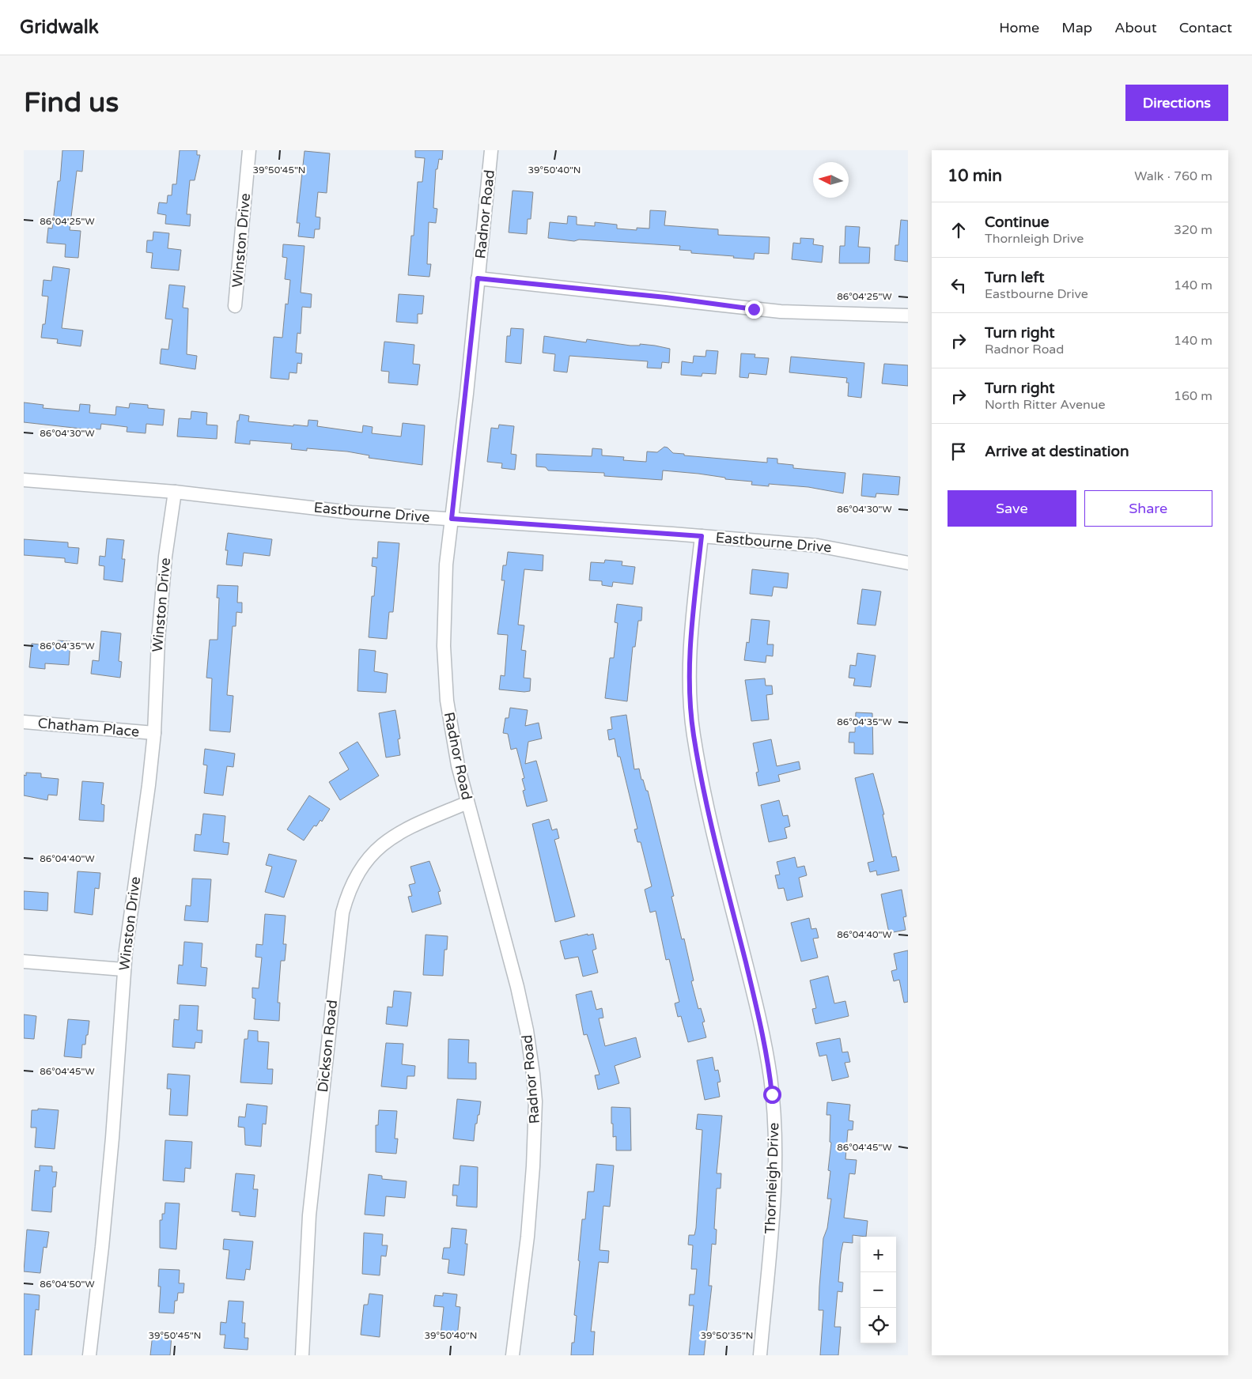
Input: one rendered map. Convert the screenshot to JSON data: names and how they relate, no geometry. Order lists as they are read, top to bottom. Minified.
{"streets":{"street":["Radnor Road","Winston Drive","Eastbourne Drive","Chatham Place","Dickson Road","Thornleigh Drive"]},"crossings":[["Radnor Road","Eastbourne Drive"],["Radnor Road","Dickson Road"],["Winston Drive","Eastbourne Drive"],["Winston Drive","Chatham Place"],["Eastbourne Drive","Thornleigh Drive"]],"north":"left","page":{"header":"Gridwalk","nav":["Home","Map","About","Contact"],"buttons":["Directions",["Save","Share"]],"title":"Find us","heading":["10 min","Walk · 760 m"],"list":[["Continue","Thornleigh Drive","320 m"],["Turn left","Eastbourne Drive","140 m"],["Turn right","Radnor Road","140 m"],["Turn right","North Ritter Avenue","160 m"],"Arrive at destination"],"map_buttons":["+","−"]},"coordinates":["39°50'45\"N","39°50'40\"N","86°04'25\"W","86°04'30\"W","86°04'35\"W","86°04'40\"W","86°04'45\"W","86°04'50\"W","39°50'35\"N"]}
